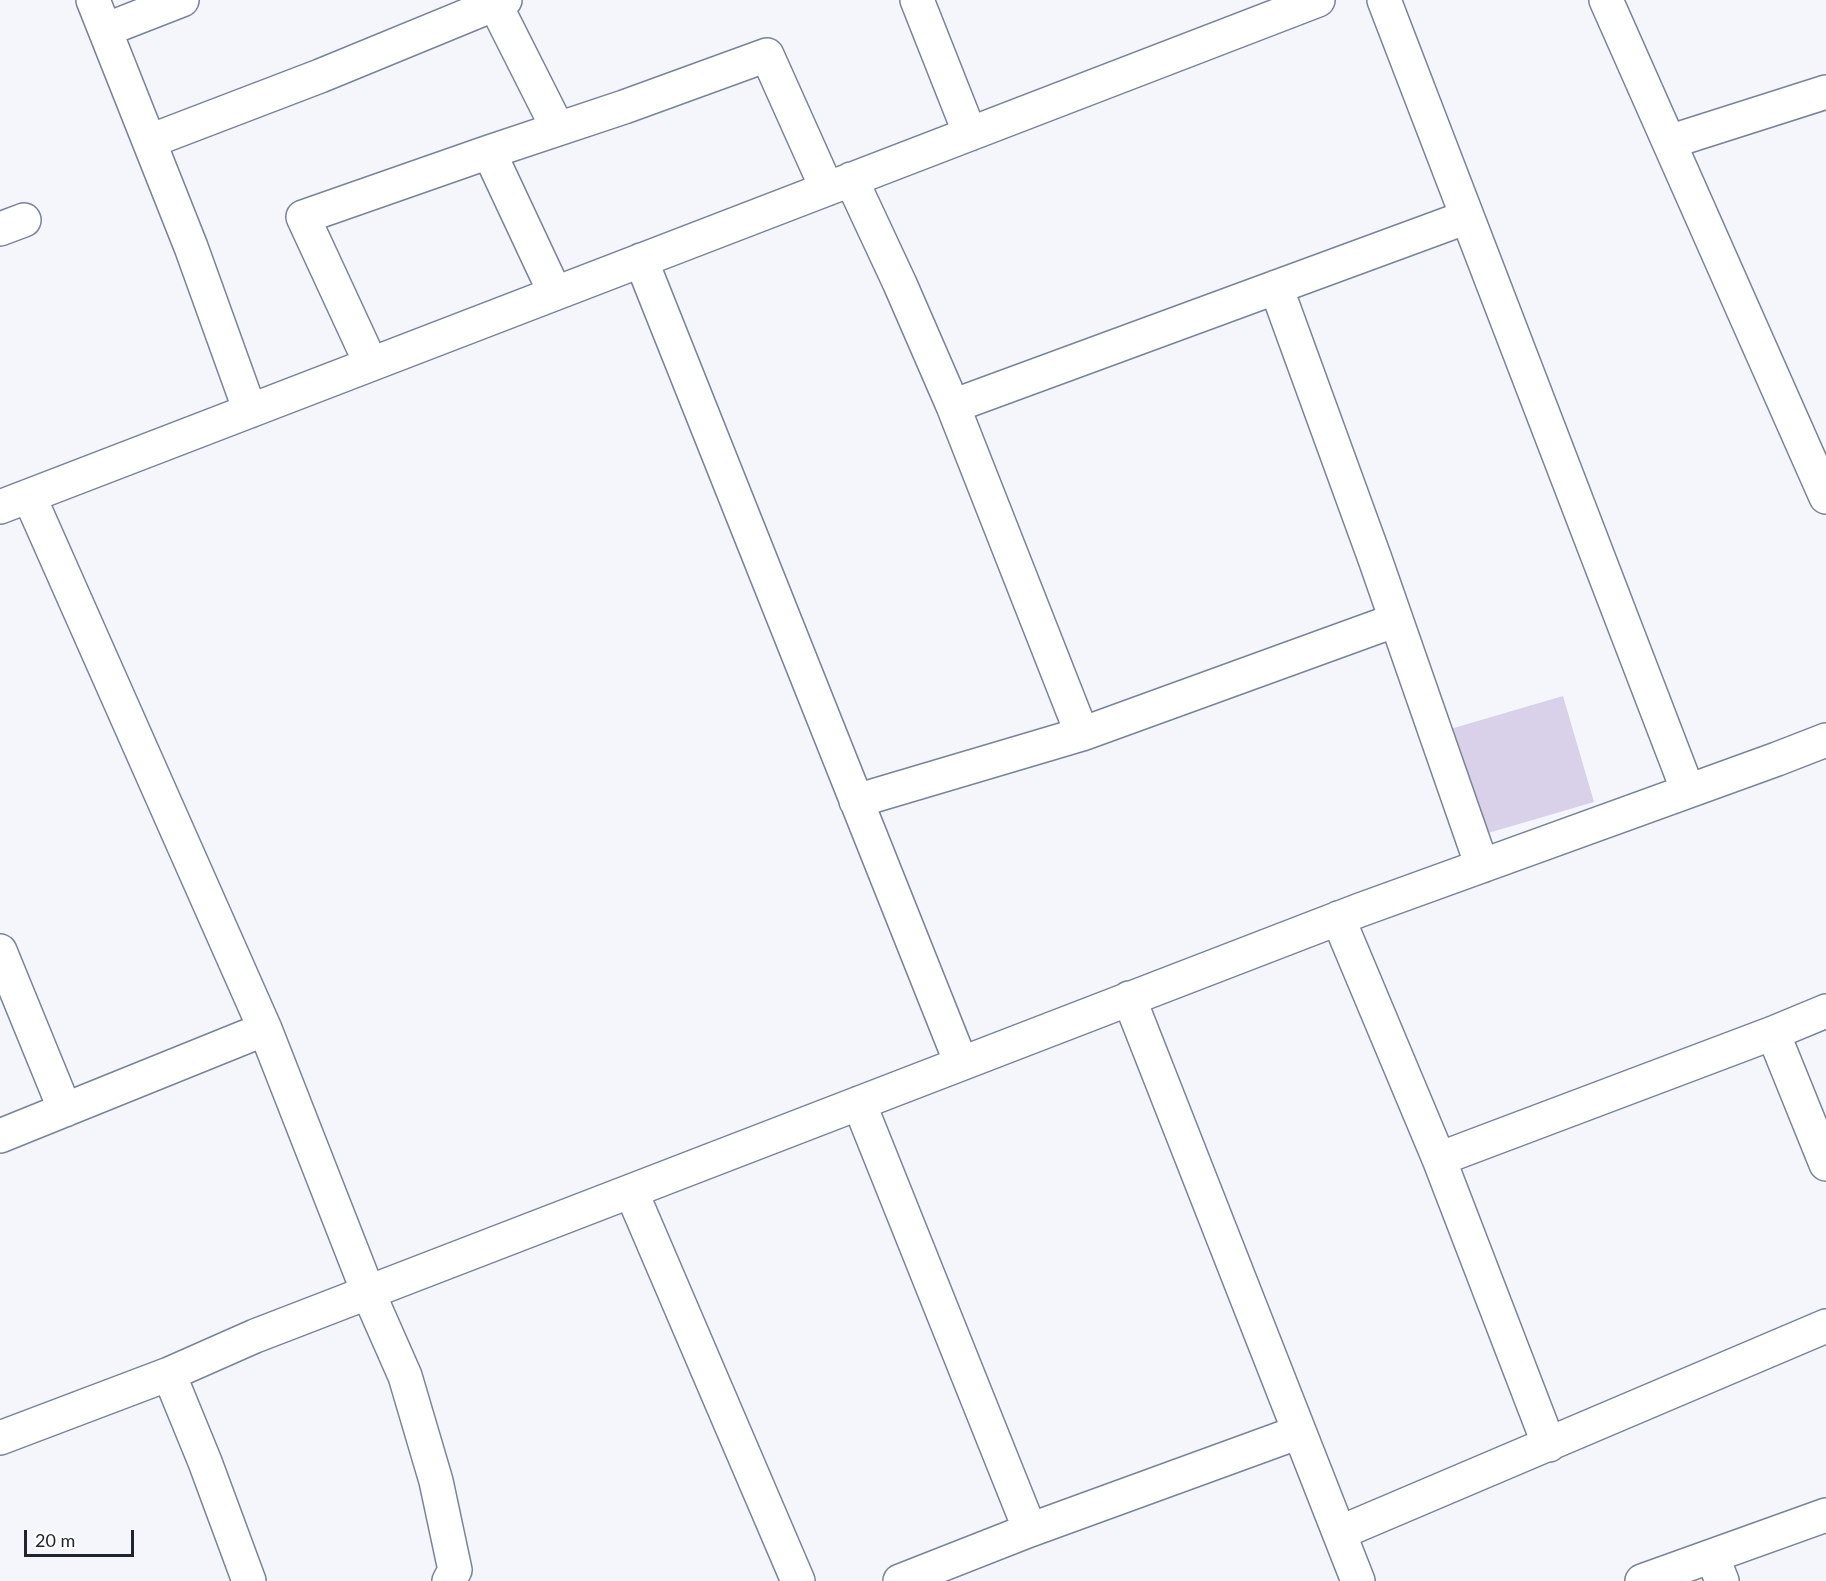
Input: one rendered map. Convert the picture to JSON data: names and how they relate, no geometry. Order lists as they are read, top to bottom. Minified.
{"scale_bar":"20 m"}
